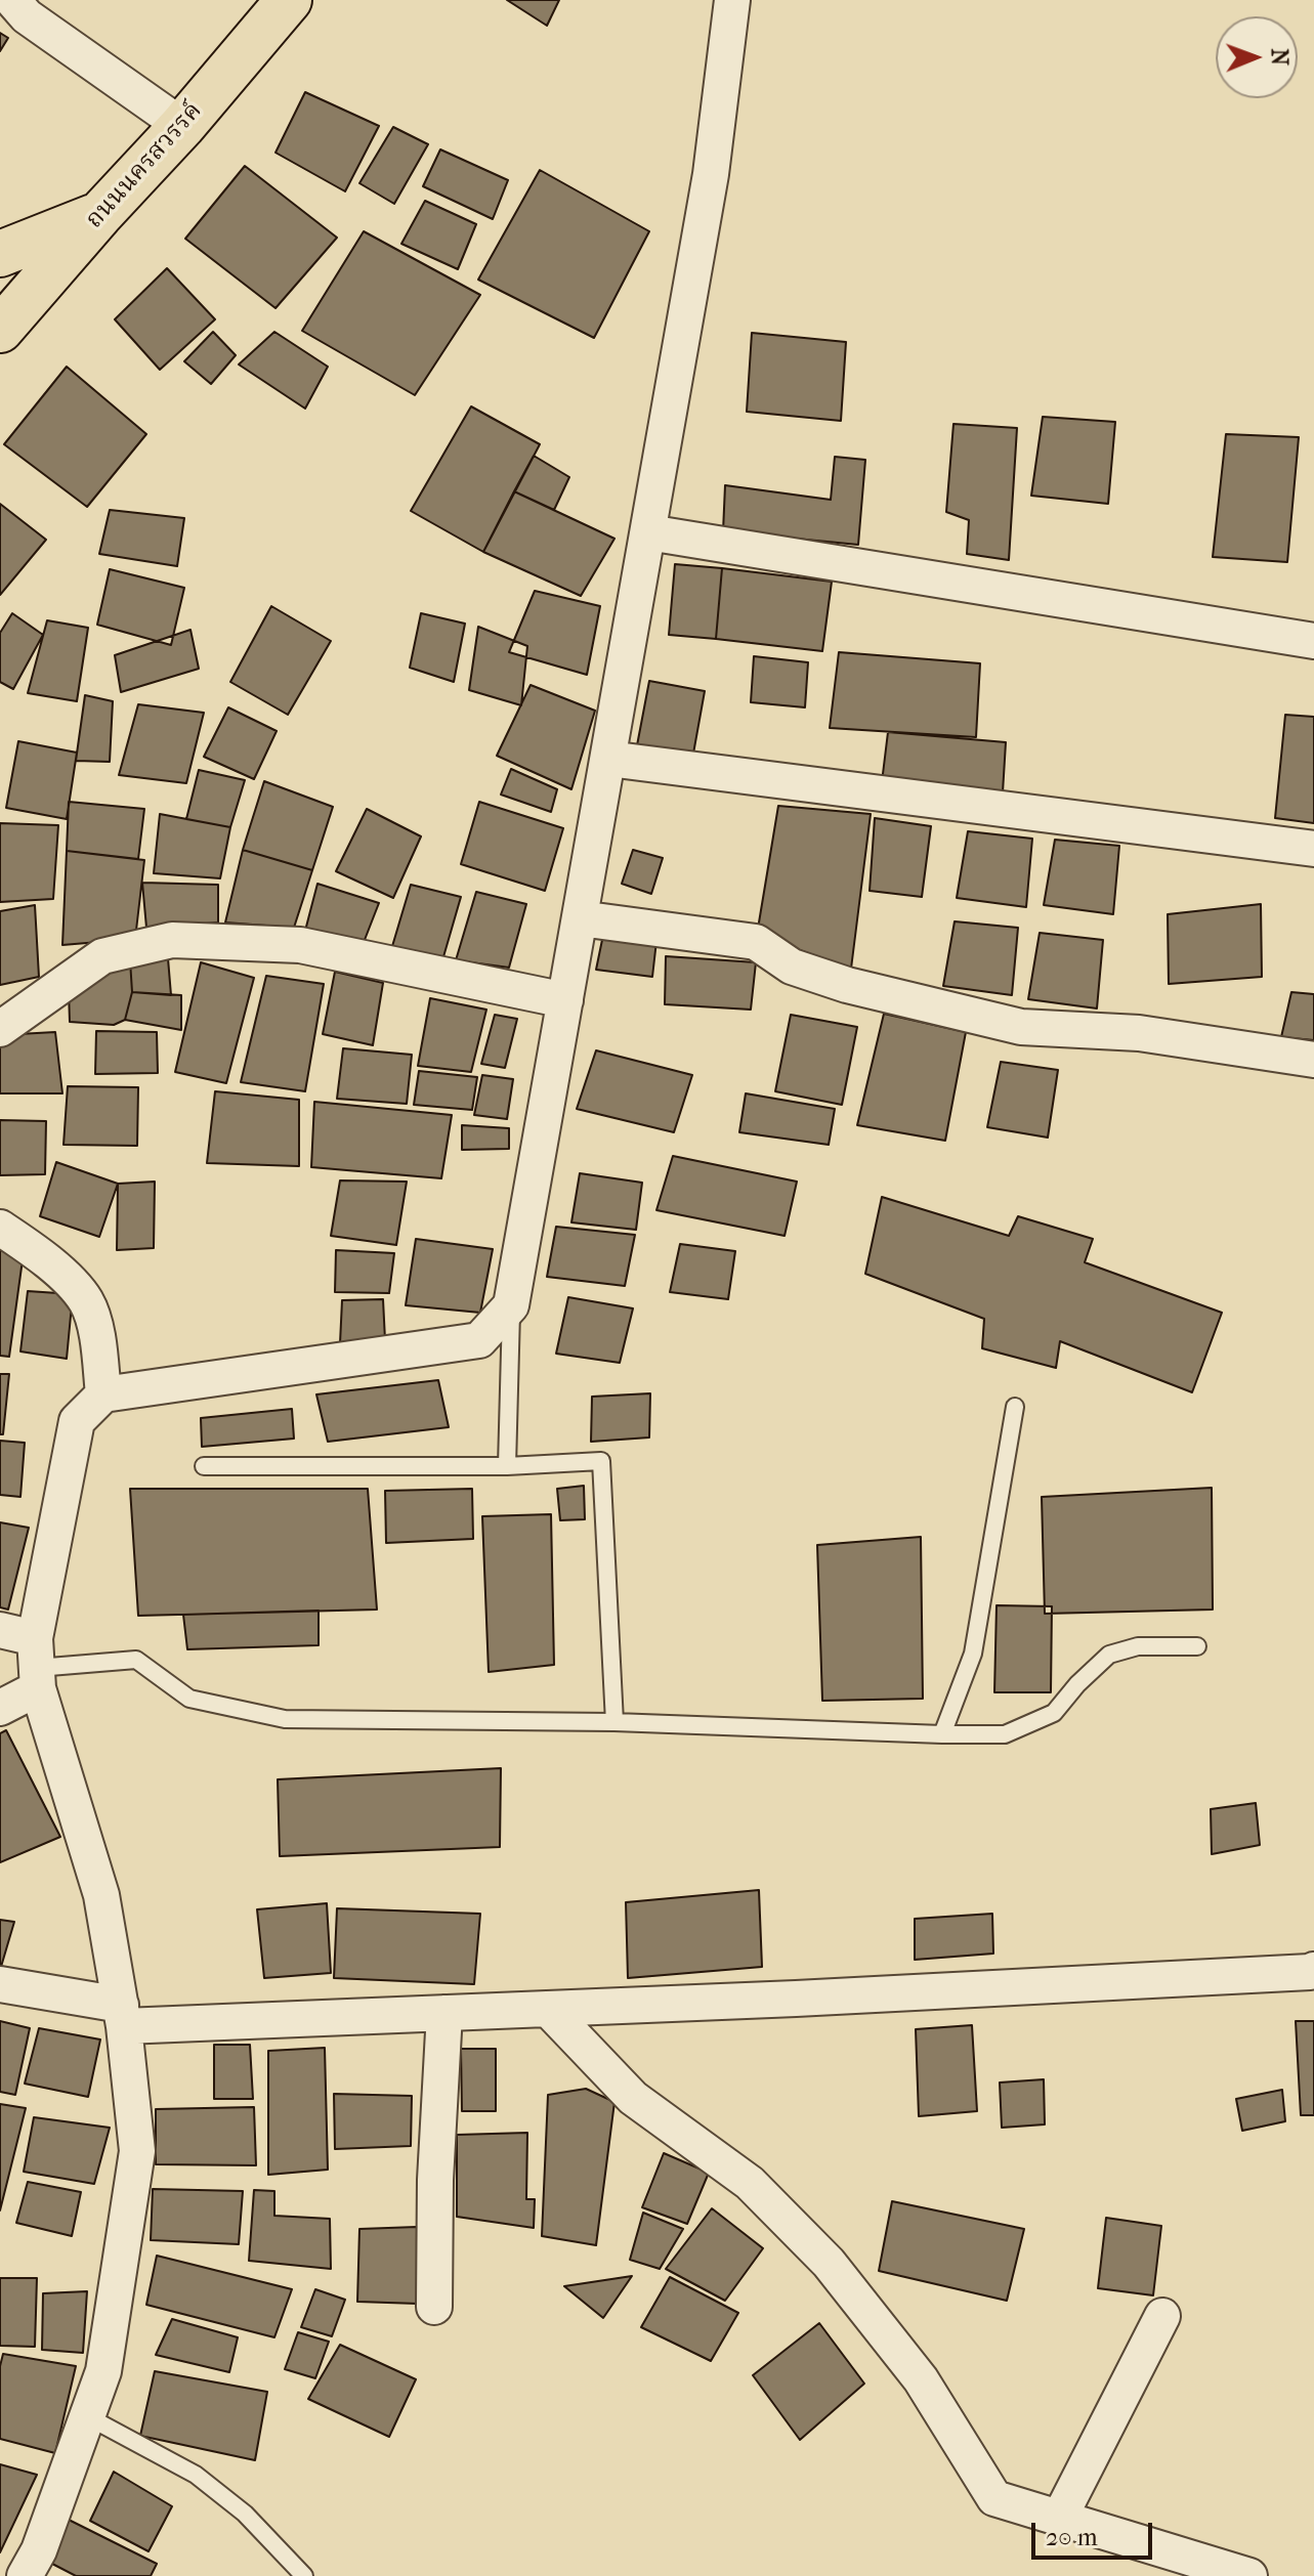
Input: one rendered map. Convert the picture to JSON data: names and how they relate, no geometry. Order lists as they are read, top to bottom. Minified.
{"streets":{"main road":["ถนนนครสวรรค์"]},"scale_bar":"20 m","north":"right"}
